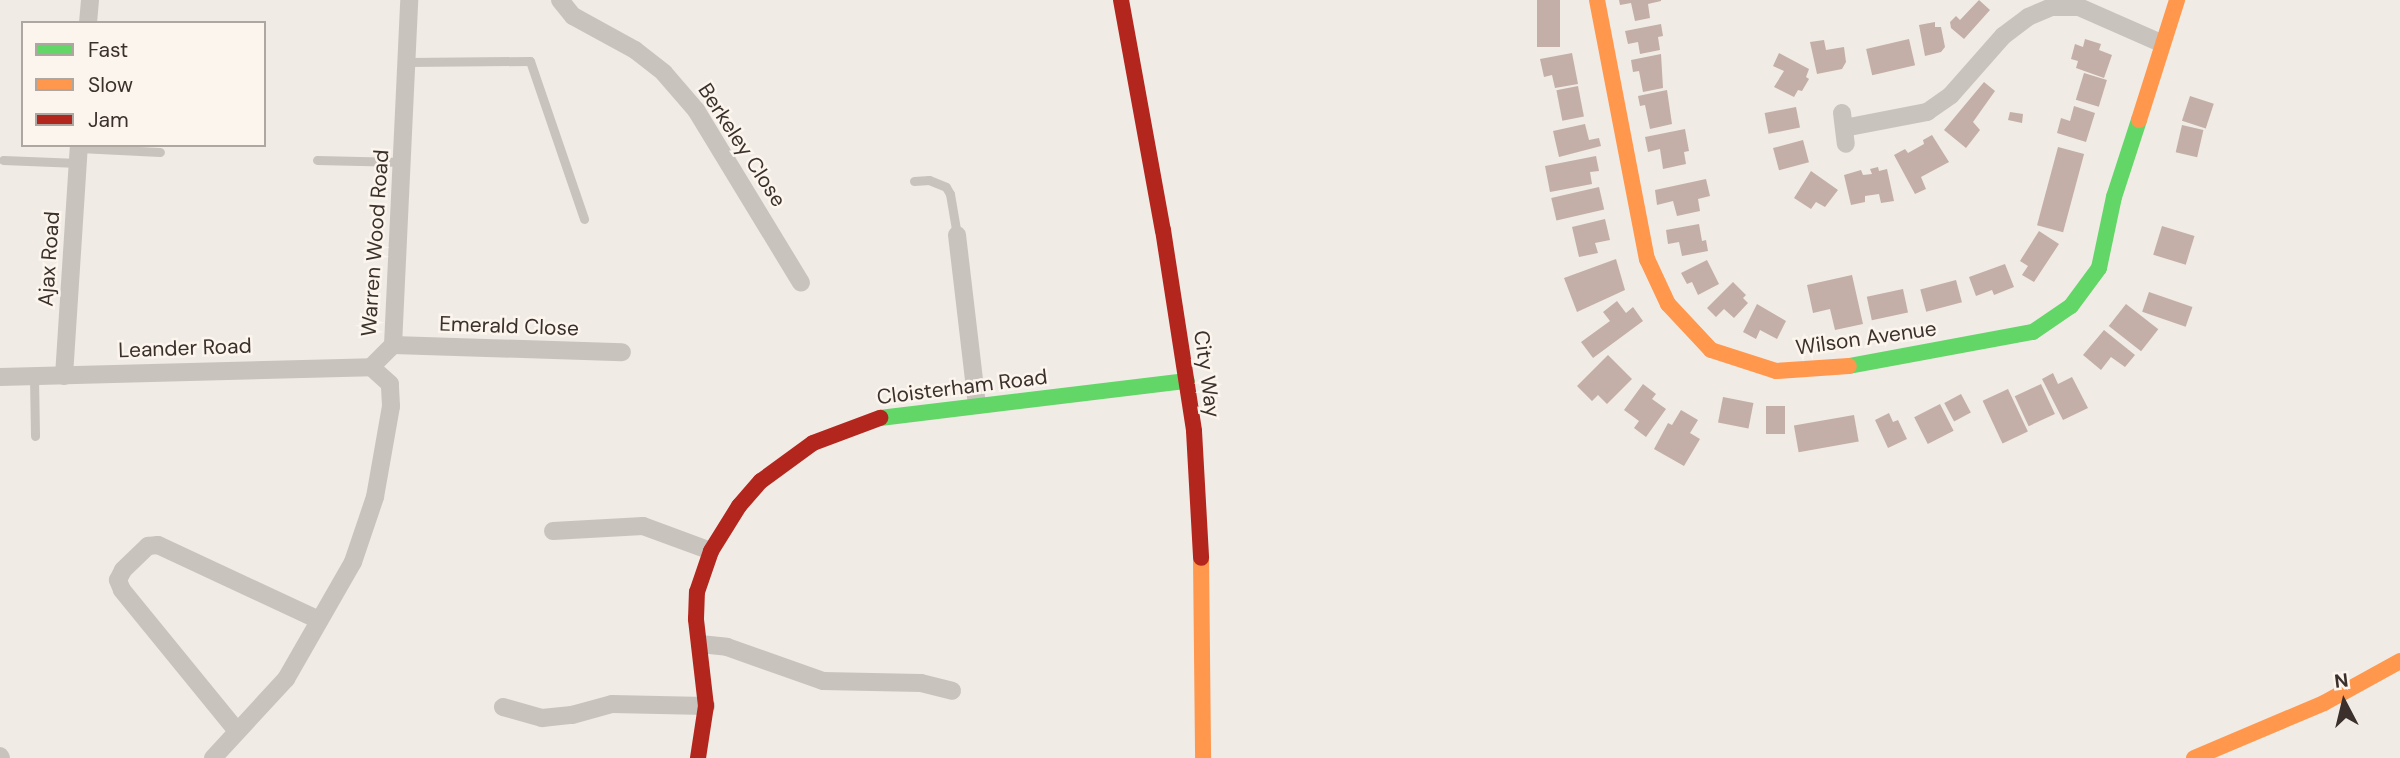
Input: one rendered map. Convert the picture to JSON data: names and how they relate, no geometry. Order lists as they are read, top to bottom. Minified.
{"streets":{"street":["Berkeley Close","Warren Wood Road","Ajax Road","Emerald Close","Wilson Avenue","Leander Road","City Way","Cloisterham Road"]},"crossings":[["Warren Wood Road","Emerald Close"],["Warren Wood Road","Leander Road"],["Ajax Road","Leander Road"],["City Way","Cloisterham Road"]],"legend":["Fast","Slow","Jam"],"north":"top"}
